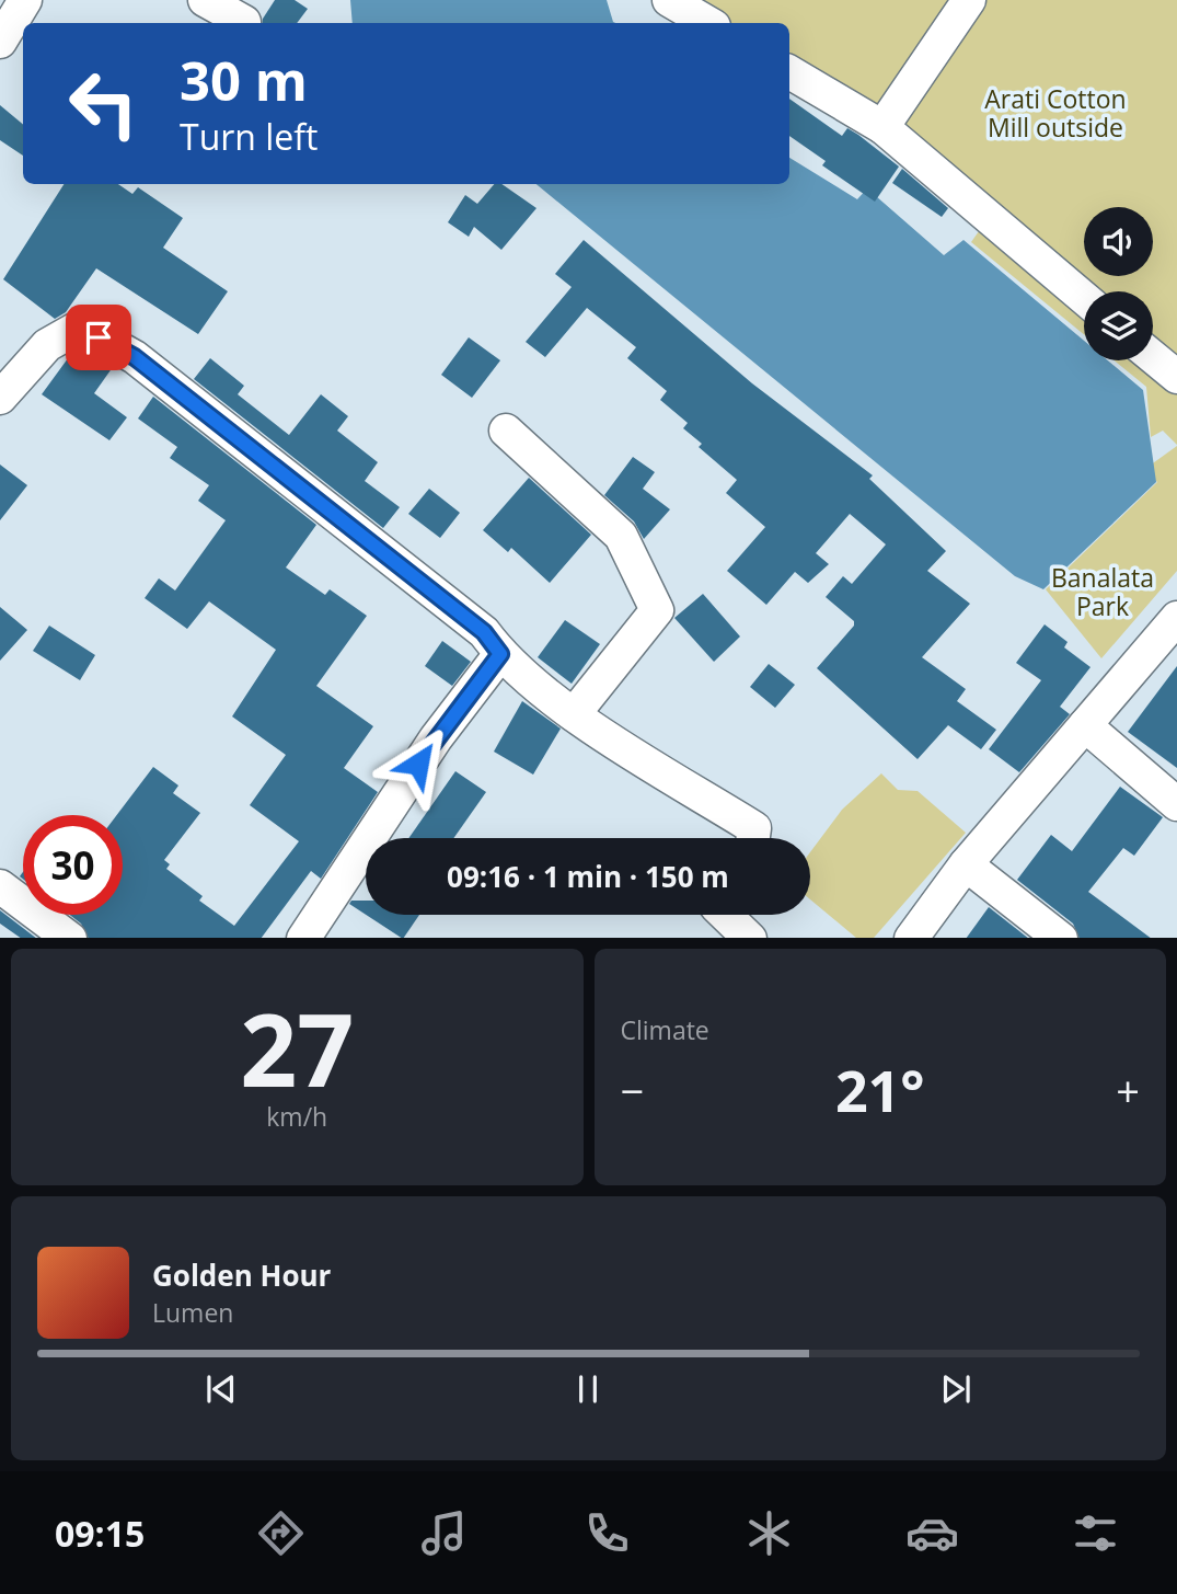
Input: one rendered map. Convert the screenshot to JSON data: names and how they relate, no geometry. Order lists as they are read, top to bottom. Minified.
{"parks":["Arati Cotton Mill outside","Banalata Park"],"page":{"turn":["30 m","Turn left"],"limit":"30","trip":"09:16 · 1 min · 150 m","tile":[["27","km/h"],"Climate"],"heat":["−","21°","+"],"song":["Golden Hour","Lumen"],"tabs":"09:15"}}
